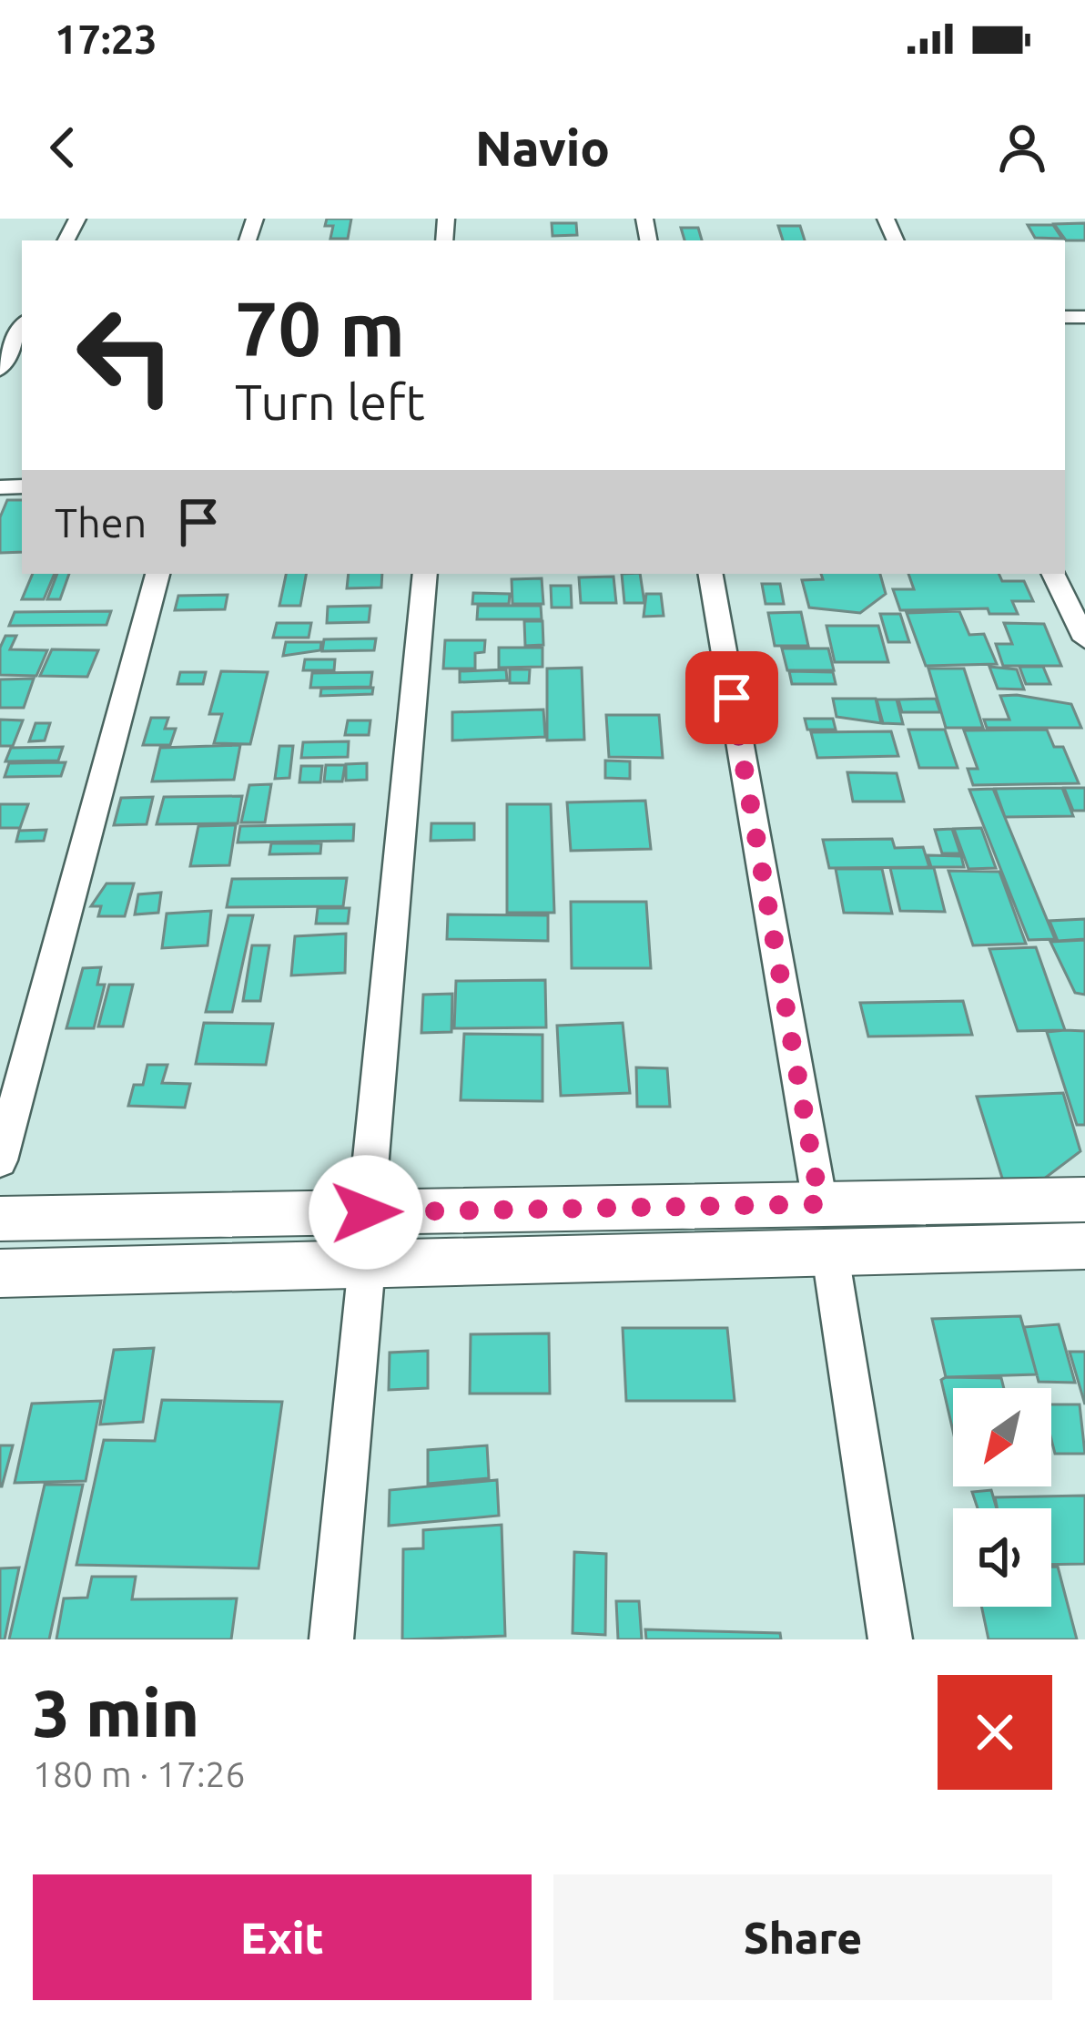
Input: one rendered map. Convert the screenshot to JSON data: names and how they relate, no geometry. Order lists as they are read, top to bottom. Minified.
{"north":"bottom left","page":{"status":"17:23","header":"Navio","turn":["70 m","Turn left"],"then":"Then","heading":["3 min","180 m · 17:26"],"buttons":["Exit","Share"]}}
